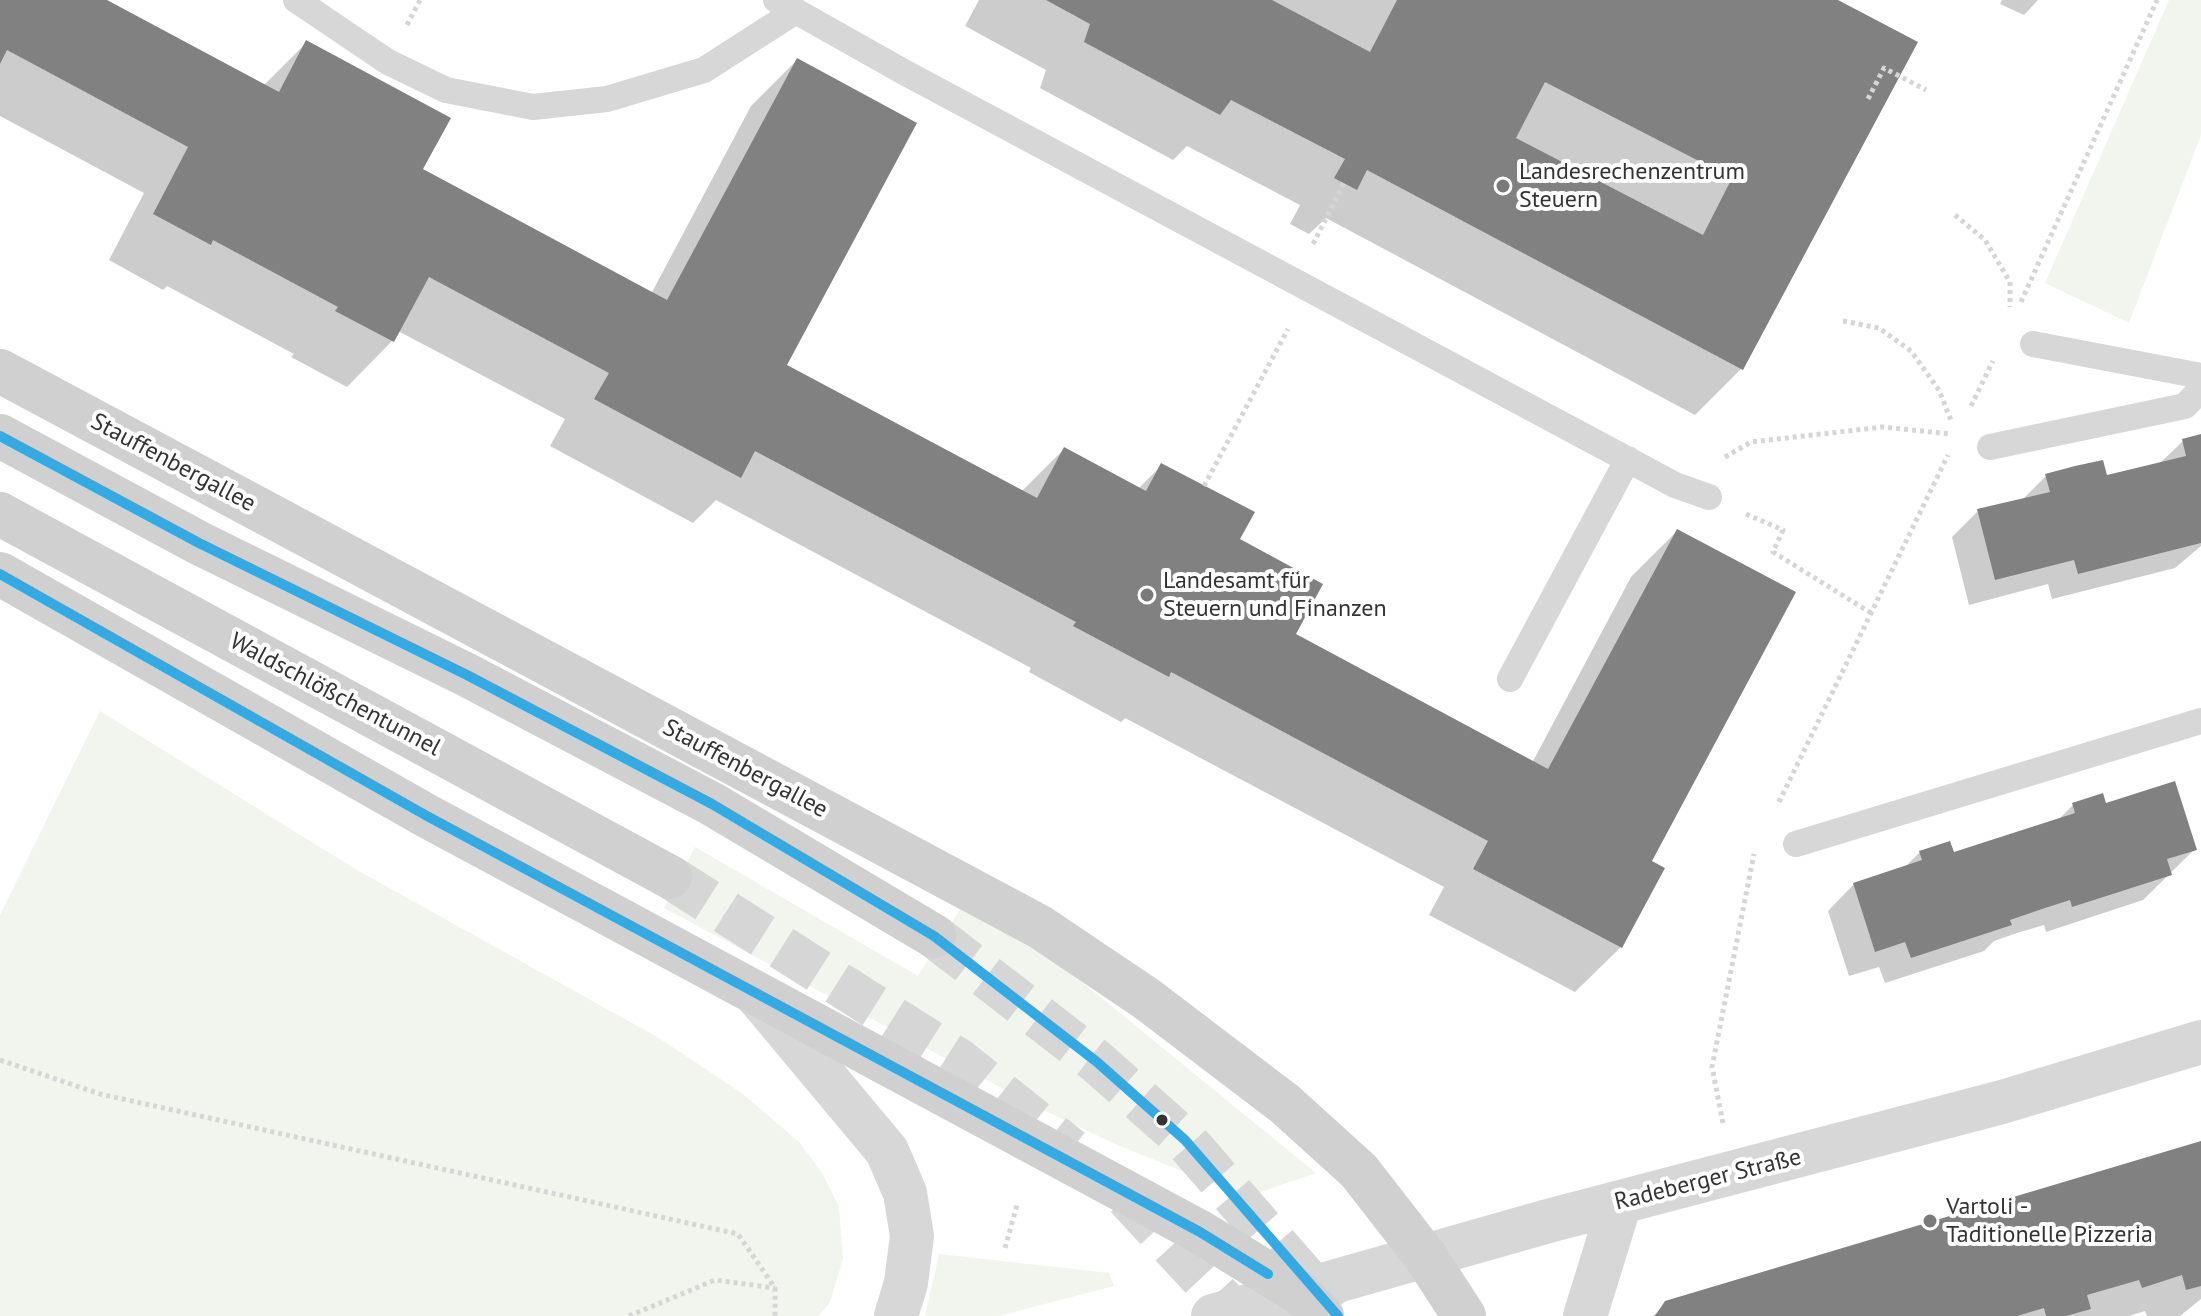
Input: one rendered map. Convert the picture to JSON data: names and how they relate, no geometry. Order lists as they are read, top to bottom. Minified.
{"streets":{"main road":["Stauffenbergallee","Waldschlößchentunnel"],"street":["Radeberger Straße"]},"crossings":[["Stauffenbergallee","Radeberger Straße"]],"places":["Landesrechenzentrum Steuern","Landesamt für Steuern und Finanzen","Vartoli - Taditionelle Pizzeria"]}
